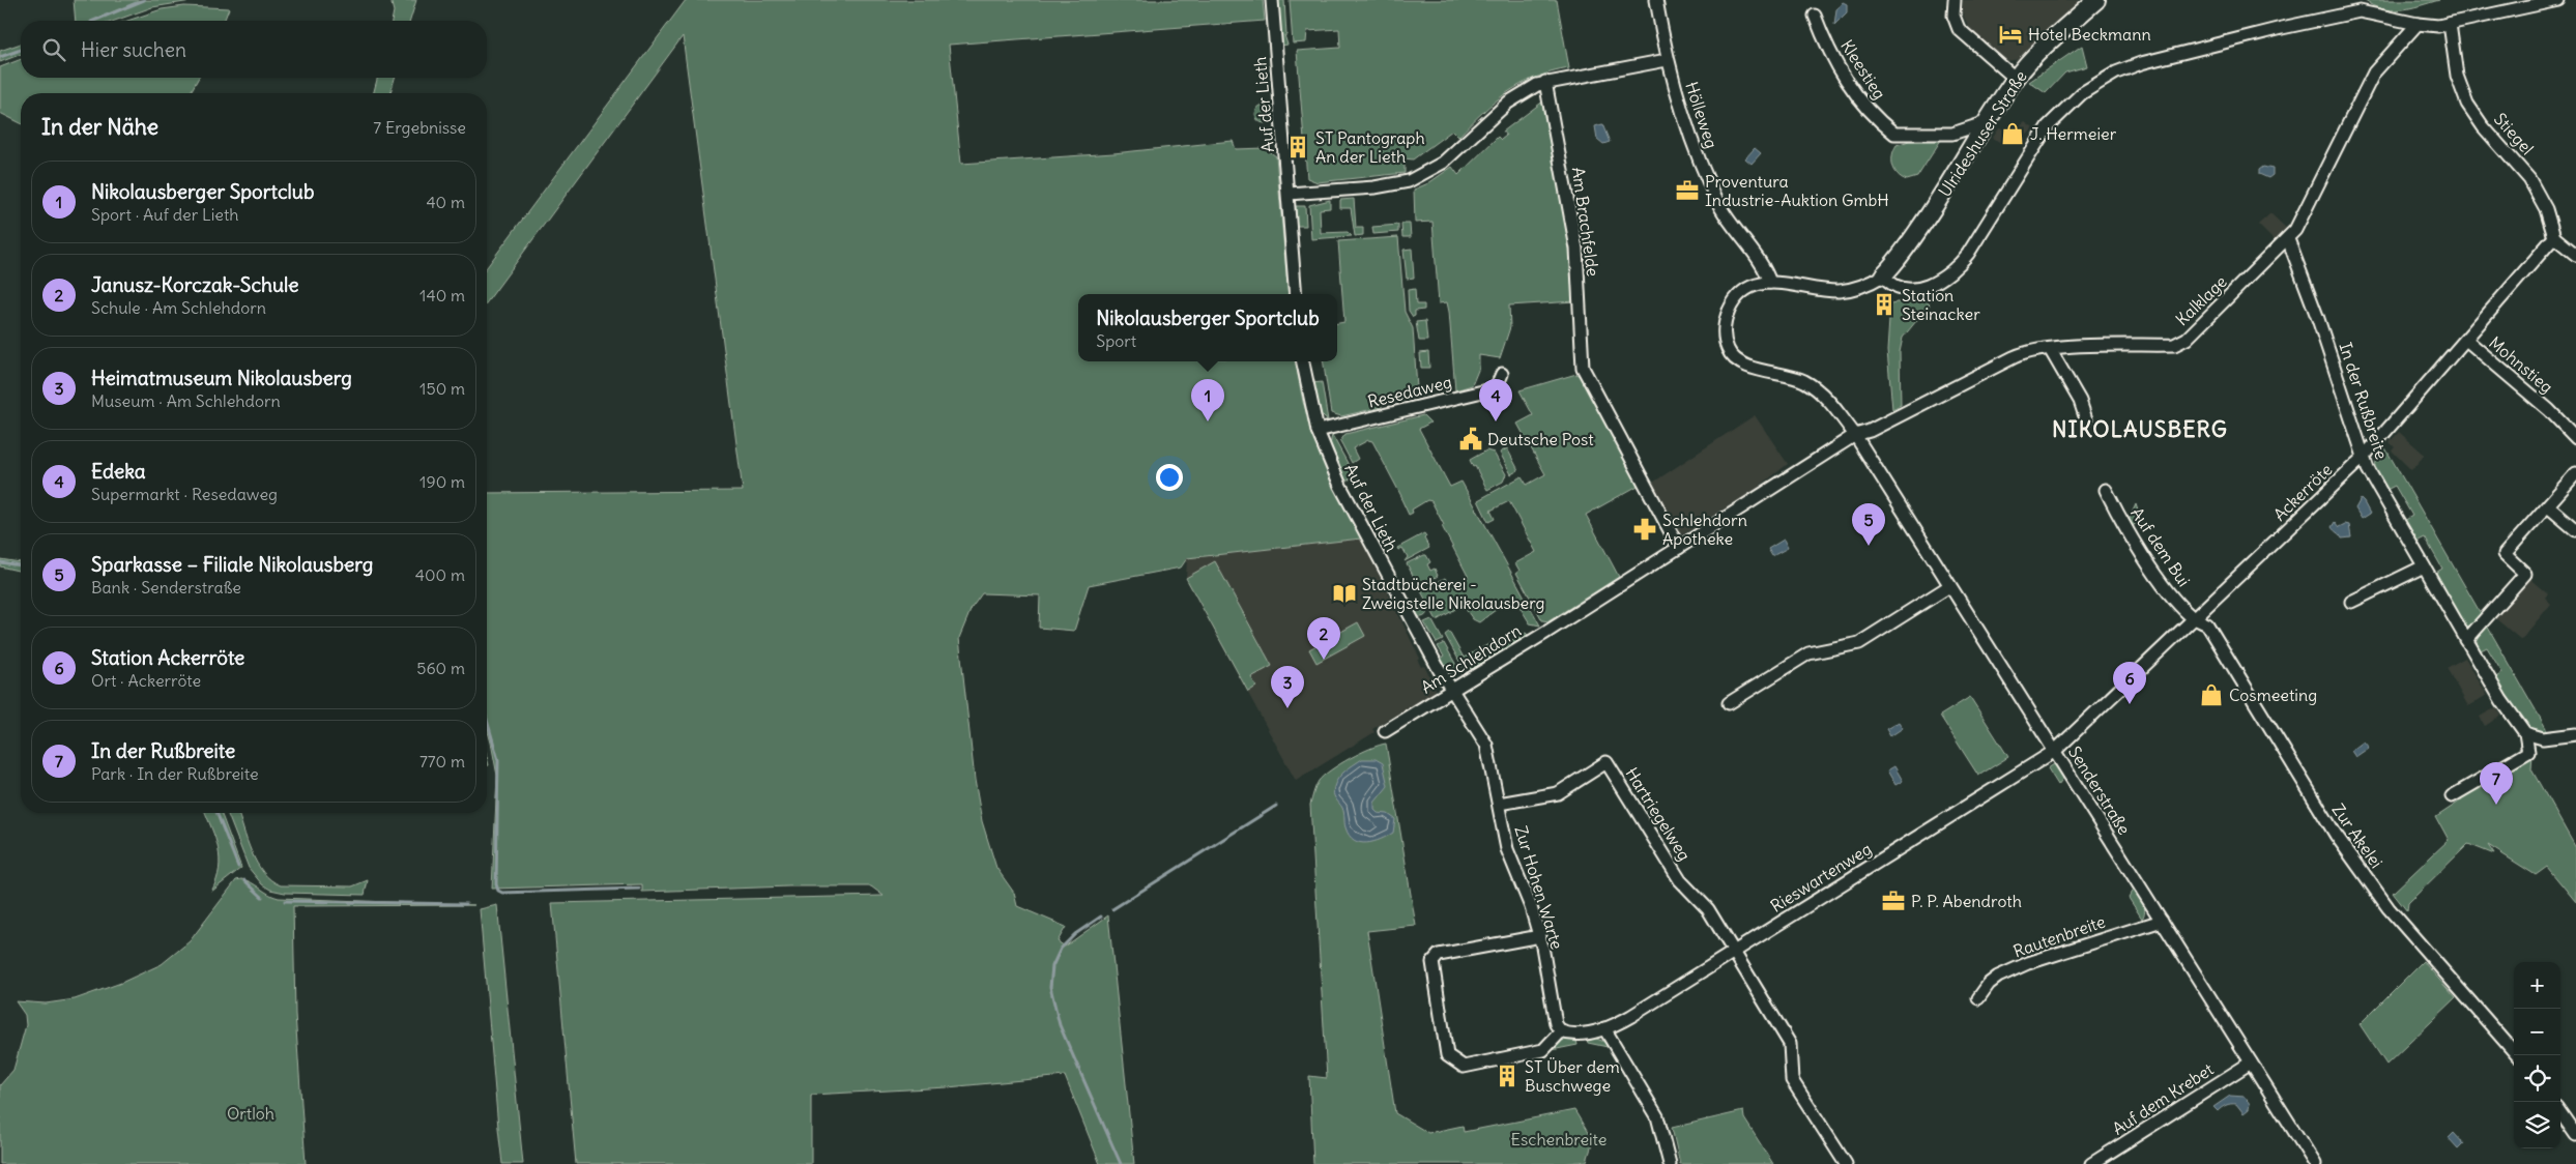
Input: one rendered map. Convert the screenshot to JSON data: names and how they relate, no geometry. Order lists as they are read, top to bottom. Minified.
{"streets":{"street":["Kleestieg","Auf der Lieth","Hölleweg","Ulrideshuser Straße","Stiegel","Am Brachfelde","Kalklage","Mohnstieg","Resedaweg","In der Rußbreite","Ackerröte","Auf dem Bui","Am Schlehdorn","Senderstraße","Hartriegelweg","Zur Akelei","Rieswartenweg","Zur Hohen Warte","Rautenbreite","Auf dem Krebet"]},"crossings":[["Kleestieg","Ulrideshuser Straße"],["Auf der Lieth","Resedaweg"],["Auf der Lieth","Am Schlehdorn"],["Auf der Lieth","Zur Hohen Warte"],["Hölleweg","Senderstraße"],["Stiegel","Ackerröte"],["Am Brachfelde","Am Schlehdorn"],["Kalklage","In der Rußbreite"],["Kalklage","Am Schlehdorn"],["Kalklage","Senderstraße"],["Mohnstieg","Ackerröte"],["In der Rußbreite","Ackerröte"],["Ackerröte","Auf dem Bui"],["Ackerröte","Senderstraße"],["Ackerröte","Zur Akelei"],["Ackerröte","Rieswartenweg"],["Auf dem Bui","Zur Akelei"],["Am Schlehdorn","Senderstraße"],["Am Schlehdorn","Zur Hohen Warte"],["Senderstraße","Rieswartenweg"],["Senderstraße","Rautenbreite"],["Senderstraße","Auf dem Krebet"],["Hartriegelweg","Rieswartenweg"],["Hartriegelweg","Zur Hohen Warte"]],"districts":["NIKOLAUSBERG"],"parks":["Ortloh","Eschenbreite"],"places":{"hotel":["Hotel Beckmann"],"shop":["J. Hermeier","Cosmeeting"],"building":["ST Pantograph An der Lieth","Station Steinacker","ST Über dem Buschwege"],"office":["Proventura Industrie-Auktion GmbH","P. P. Abendroth"],"public building":["Deutsche Post"],"pharmacy":["Schlehdorn Apotheke"],"library":["Stadtbücherei - Zweigstelle Nikolausberg"]},"page":{"search":"Hier suchen","heading":["In der Nähe","7 Ergebnisse"],"list":[{"mark":"1","name":"Nikolausberger Sportclub","note":"Sport · Auf der Lieth","value":"40 m"},{"mark":"2","name":"Janusz-Korczak-Schule","note":"Schule · Am Schlehdorn","value":"140 m"},{"mark":"3","name":"Heimatmuseum Nikolausberg","note":"Museum · Am Schlehdorn","value":"150 m"},{"mark":"4","name":"Edeka","note":"Supermarkt · Resedaweg","value":"190 m"},{"mark":"5","name":"Sparkasse – Filiale Nikolausberg","note":"Bank · Senderstraße","value":"400 m"},{"mark":"6","name":"Station Ackerröte","note":"Ort · Ackerröte","value":"560 m"},{"mark":"7","name":"In der Rußbreite","note":"Park · In der Rußbreite","value":"770 m"}],"popup":["Nikolausberger Sportclub","Sport"],"pins":["1","4","5","2","6","3","7"],"map_buttons":["+","−"]}}
